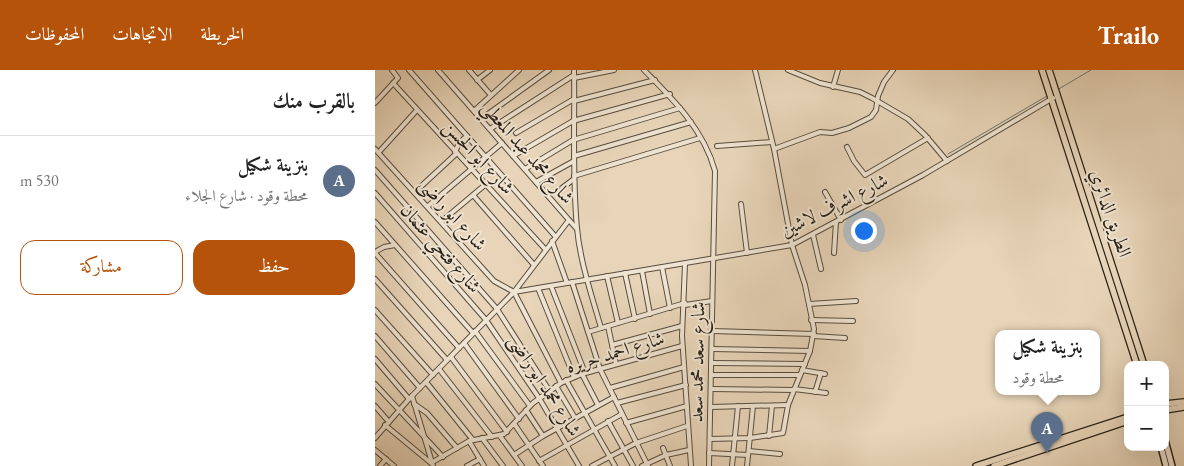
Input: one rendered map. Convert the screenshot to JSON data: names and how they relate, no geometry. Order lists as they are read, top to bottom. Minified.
{"streets":{"main road":["الطريق الدائري"],"street":["شارع محمد عبد المعطي","شارع ابو الحسن","شارع اشرف لاشين","شارع ابو راضى","شارع فتحي عثمان","شارع احمد حريره","شارع سعد محمد سعد","شارع محمد ابو راضى"]},"crossings":[["شارع اشرف لاشين","الطريق الدائري"],["شارع اشرف لاشين","شارع ابو راضى"],["شارع اشرف لاشين","شارع سعد محمد سعد"],["شارع فتحي عثمان","شارع محمد ابو راضى"],["شارع احمد حريره","شارع محمد ابو راضى"]],"page":{"header":"Trailo","nav":["الخريطة","الاتجاهات","المحفوظات"],"heading":"بالقرب منك","list":[{"mark":"A","name":"بنزينة شكيل","note":"محطة وقود · شارع الجلاء","value":"530 m"}],"buttons":["حفظ","مشاركة"],"popup":["بنزينة شكيل","محطة وقود"],"map_buttons":["+","−"],"pins":"A"}}
